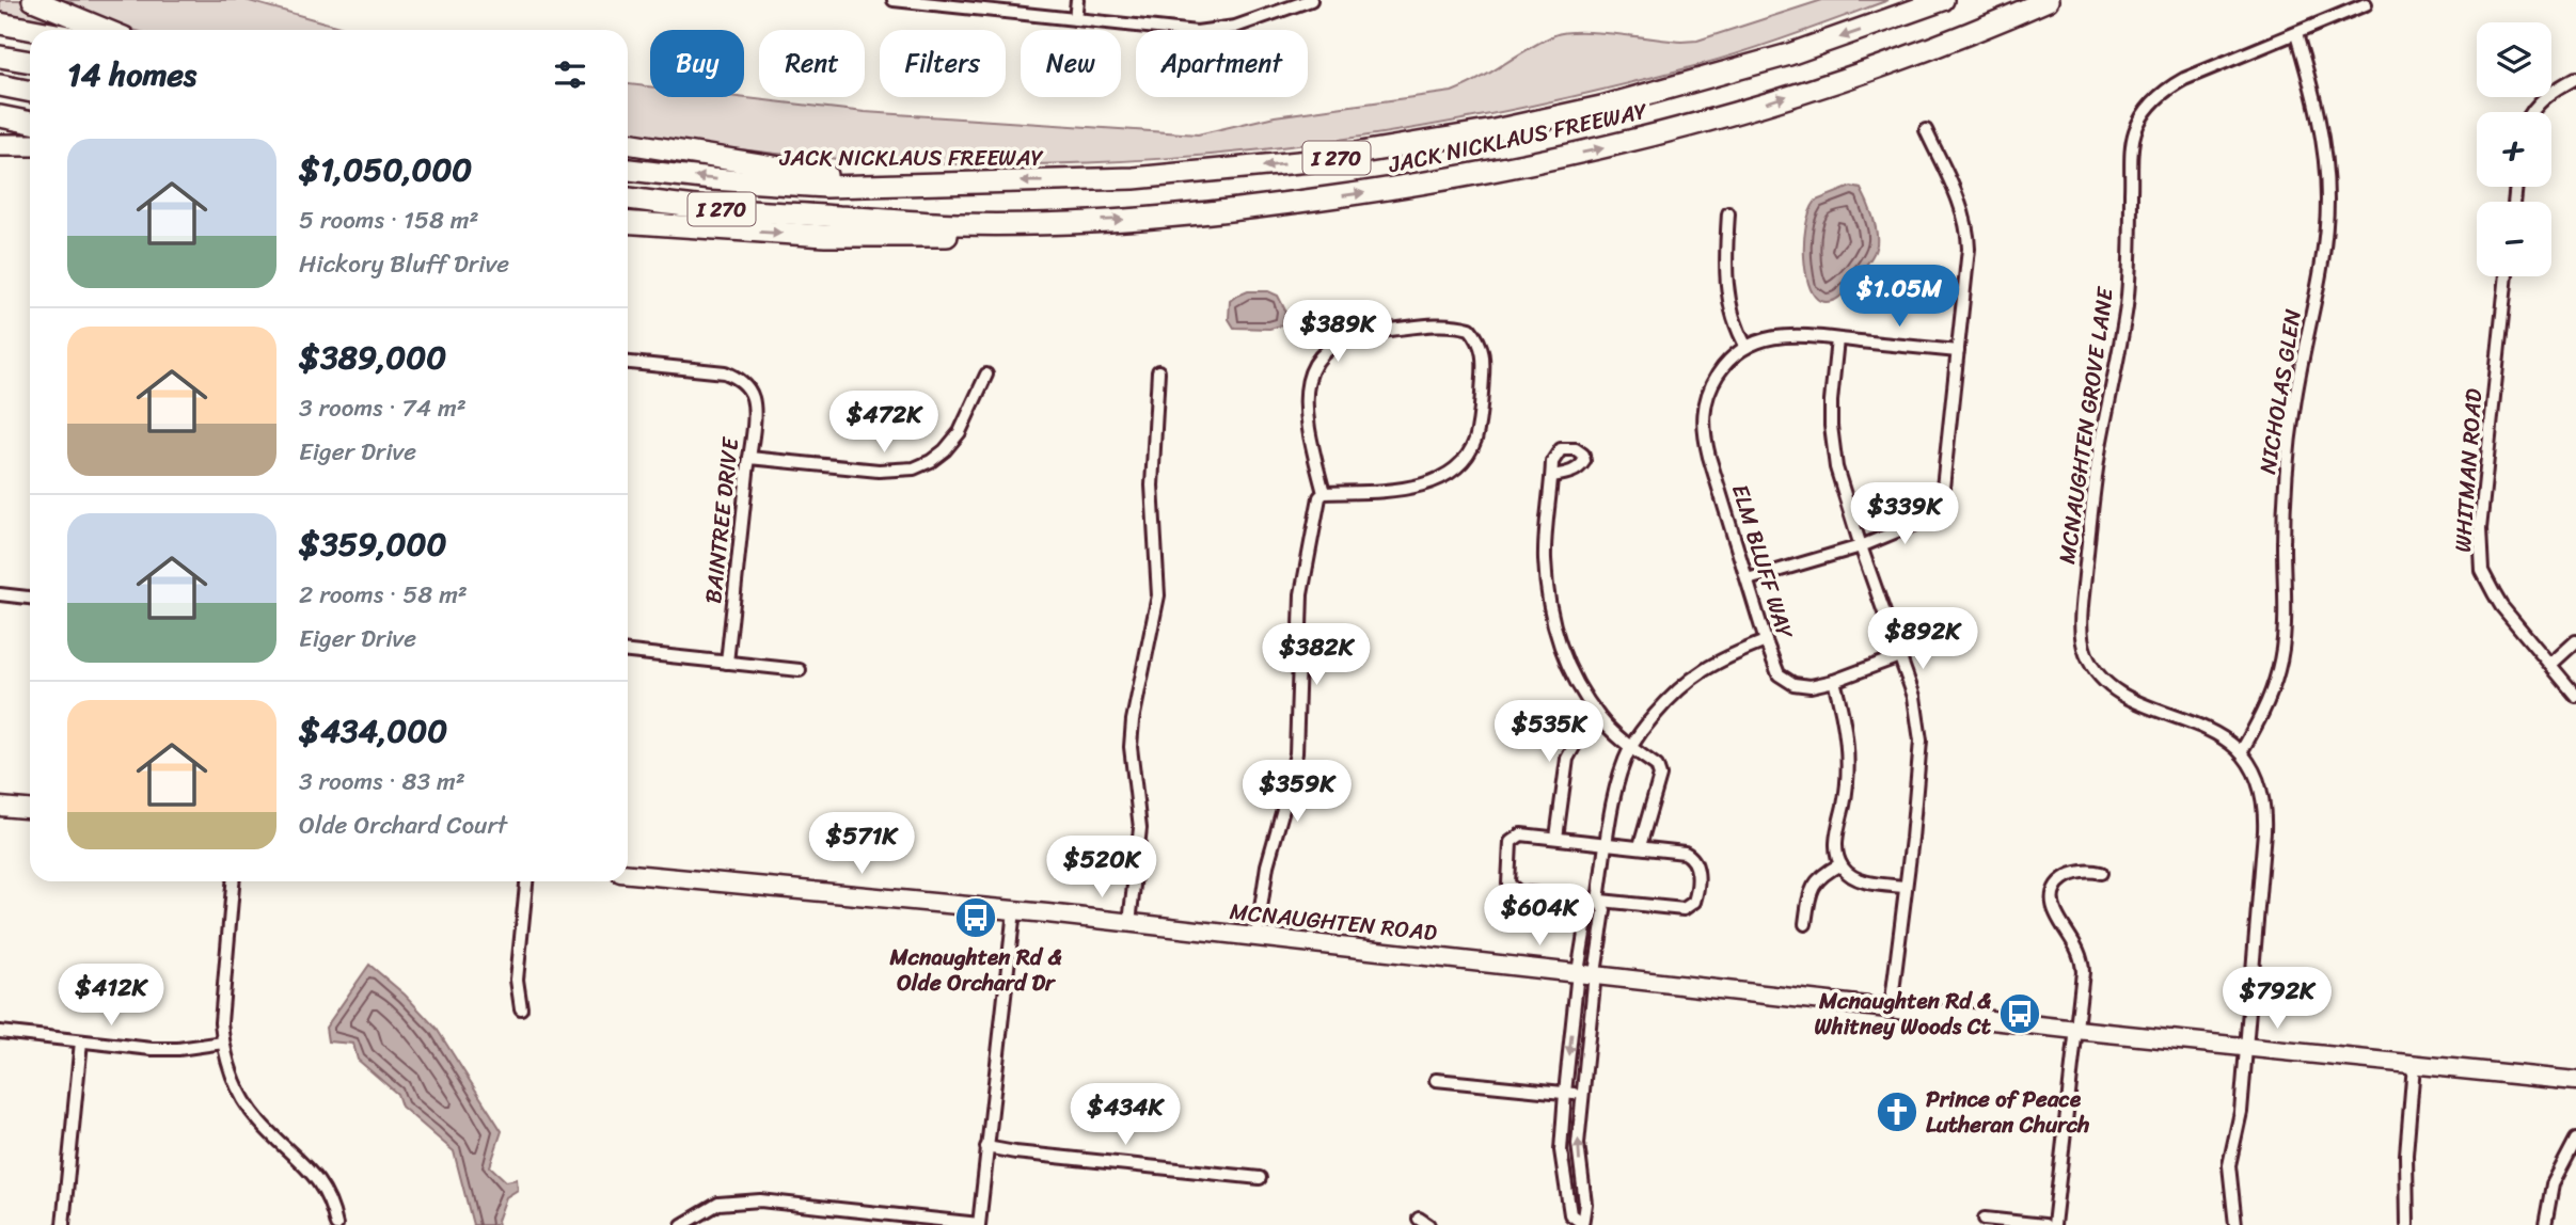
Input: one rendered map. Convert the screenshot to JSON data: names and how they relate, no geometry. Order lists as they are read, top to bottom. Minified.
{"streets":{"highway":["JACK NICKLAUS FREEWAY","I 270"],"street":["NICHOLAS GLEN","MCNAUGHTEN GROVE LANE","WHITMAN ROAD","BAINTREE DRIVE","ELM BLUFF WAY","MCNAUGHTEN ROAD"]},"crossings":[["NICHOLAS GLEN","MCNAUGHTEN GROVE LANE"],["MCNAUGHTEN GROVE LANE","MCNAUGHTEN ROAD"]],"places":{"bus stop":["Mcnaughten Rd & Olde Orchard Dr","Mcnaughten Rd & Whitney Woods Ct"],"church":["Prince of Peace Lutheran Church"]},"page":{"map_buttons":["+","−"],"chip":["Buy","Rent","Filters","New","Apartment"],"heading":"14 homes","list":[{"name":"$1,050,000","note":"5 rooms · 158 m² · Hickory Bluff Drive"},{"name":"$389,000","note":"3 rooms · 74 m² · Eiger Drive"},{"name":"$359,000","note":"2 rooms · 58 m² · Eiger Drive"},{"name":"$434,000","note":"3 rooms · 83 m² · Olde Orchard Court"}],"price":["$1.05M","$389K","$472K","$339K","$892K","$382K","$535K","$359K","$571K","$520K","$604K","$412K","$792K","$434K"]}}
